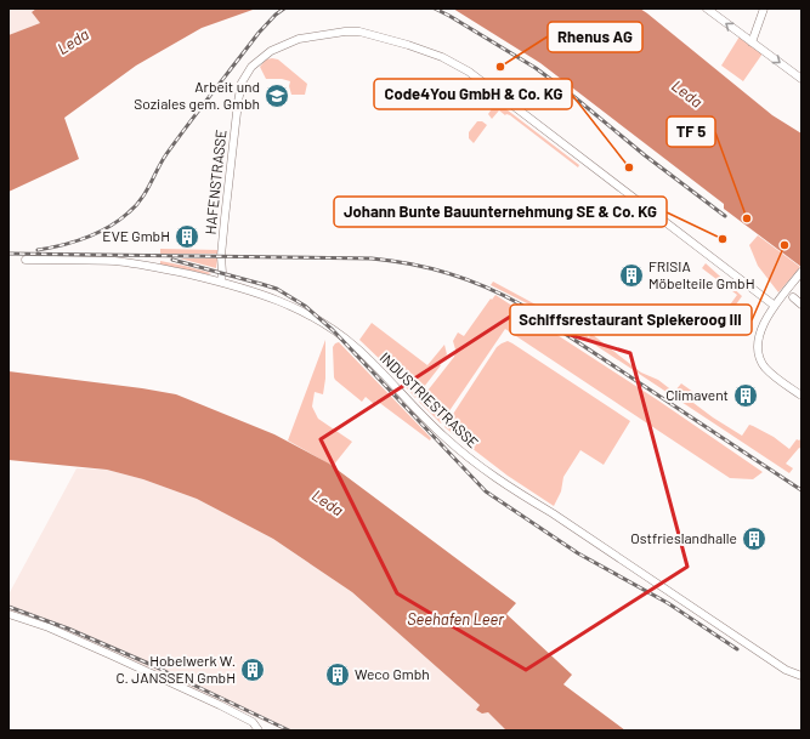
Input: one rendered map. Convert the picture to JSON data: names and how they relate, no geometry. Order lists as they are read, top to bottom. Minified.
{"streets":{"street":["HAFENSTRASSE","INDUSTRIESTRASSE"]},"crossings":[["HAFENSTRASSE","INDUSTRIESTRASSE"]],"water":["Leda","Seehafen Leer"],"places":{"other":["Rhenus AG","Code4You GmbH & Co. KG","TF 5","Johann Bunte Bauunternehmung SE & Co. KG","Schiffsrestaurant Spiekeroog III"],"school or university":["Arbeit und Soziales gem. Gmbh"],"building":["EVE GmbH","FRISIA Möbelteile GmbH","Climavent","Ostfrieslandhalle","Hobelwerk W. C. JANSSEN GmbH","Weco Gmbh"]}}
